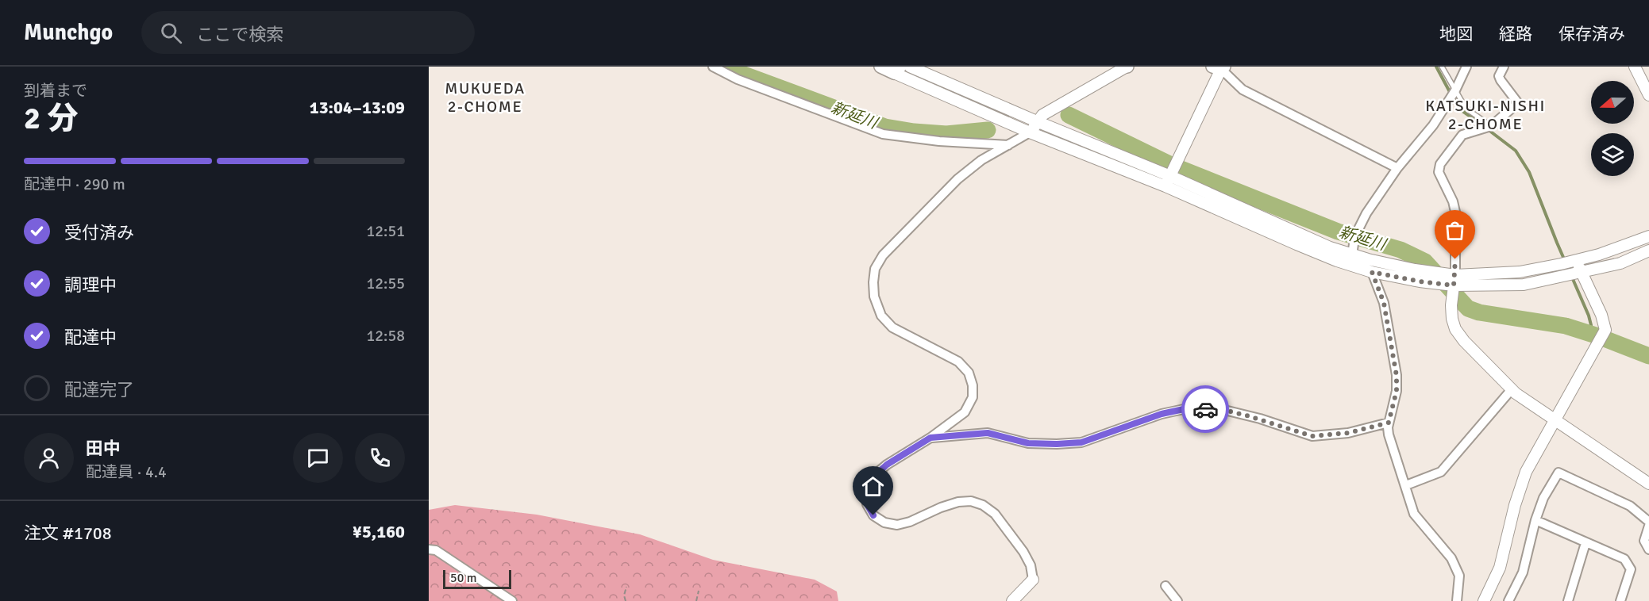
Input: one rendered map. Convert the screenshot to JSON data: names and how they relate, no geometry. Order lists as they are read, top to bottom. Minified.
{"districts":["MUKUEDA 2-CHOME","KATSUKI-NISHI 2-CHOME"],"water":["新延川"],"scale_bar":"50 m","north":"left","page":{"header":"Munchgo","search":"ここで検索","nav":["地図","経路","保存済み"],"heading":["2 分","到着まで","13:04–13:09"],"panel":["田中","配達員 · 4.4","注文 #1708","¥5,160"],"bar":"配達中 · 290 m","list":[["受付済み","12:51"],["調理中","12:55"],["配達中","12:58"],"配達完了"],"scale":"50 m"}}
